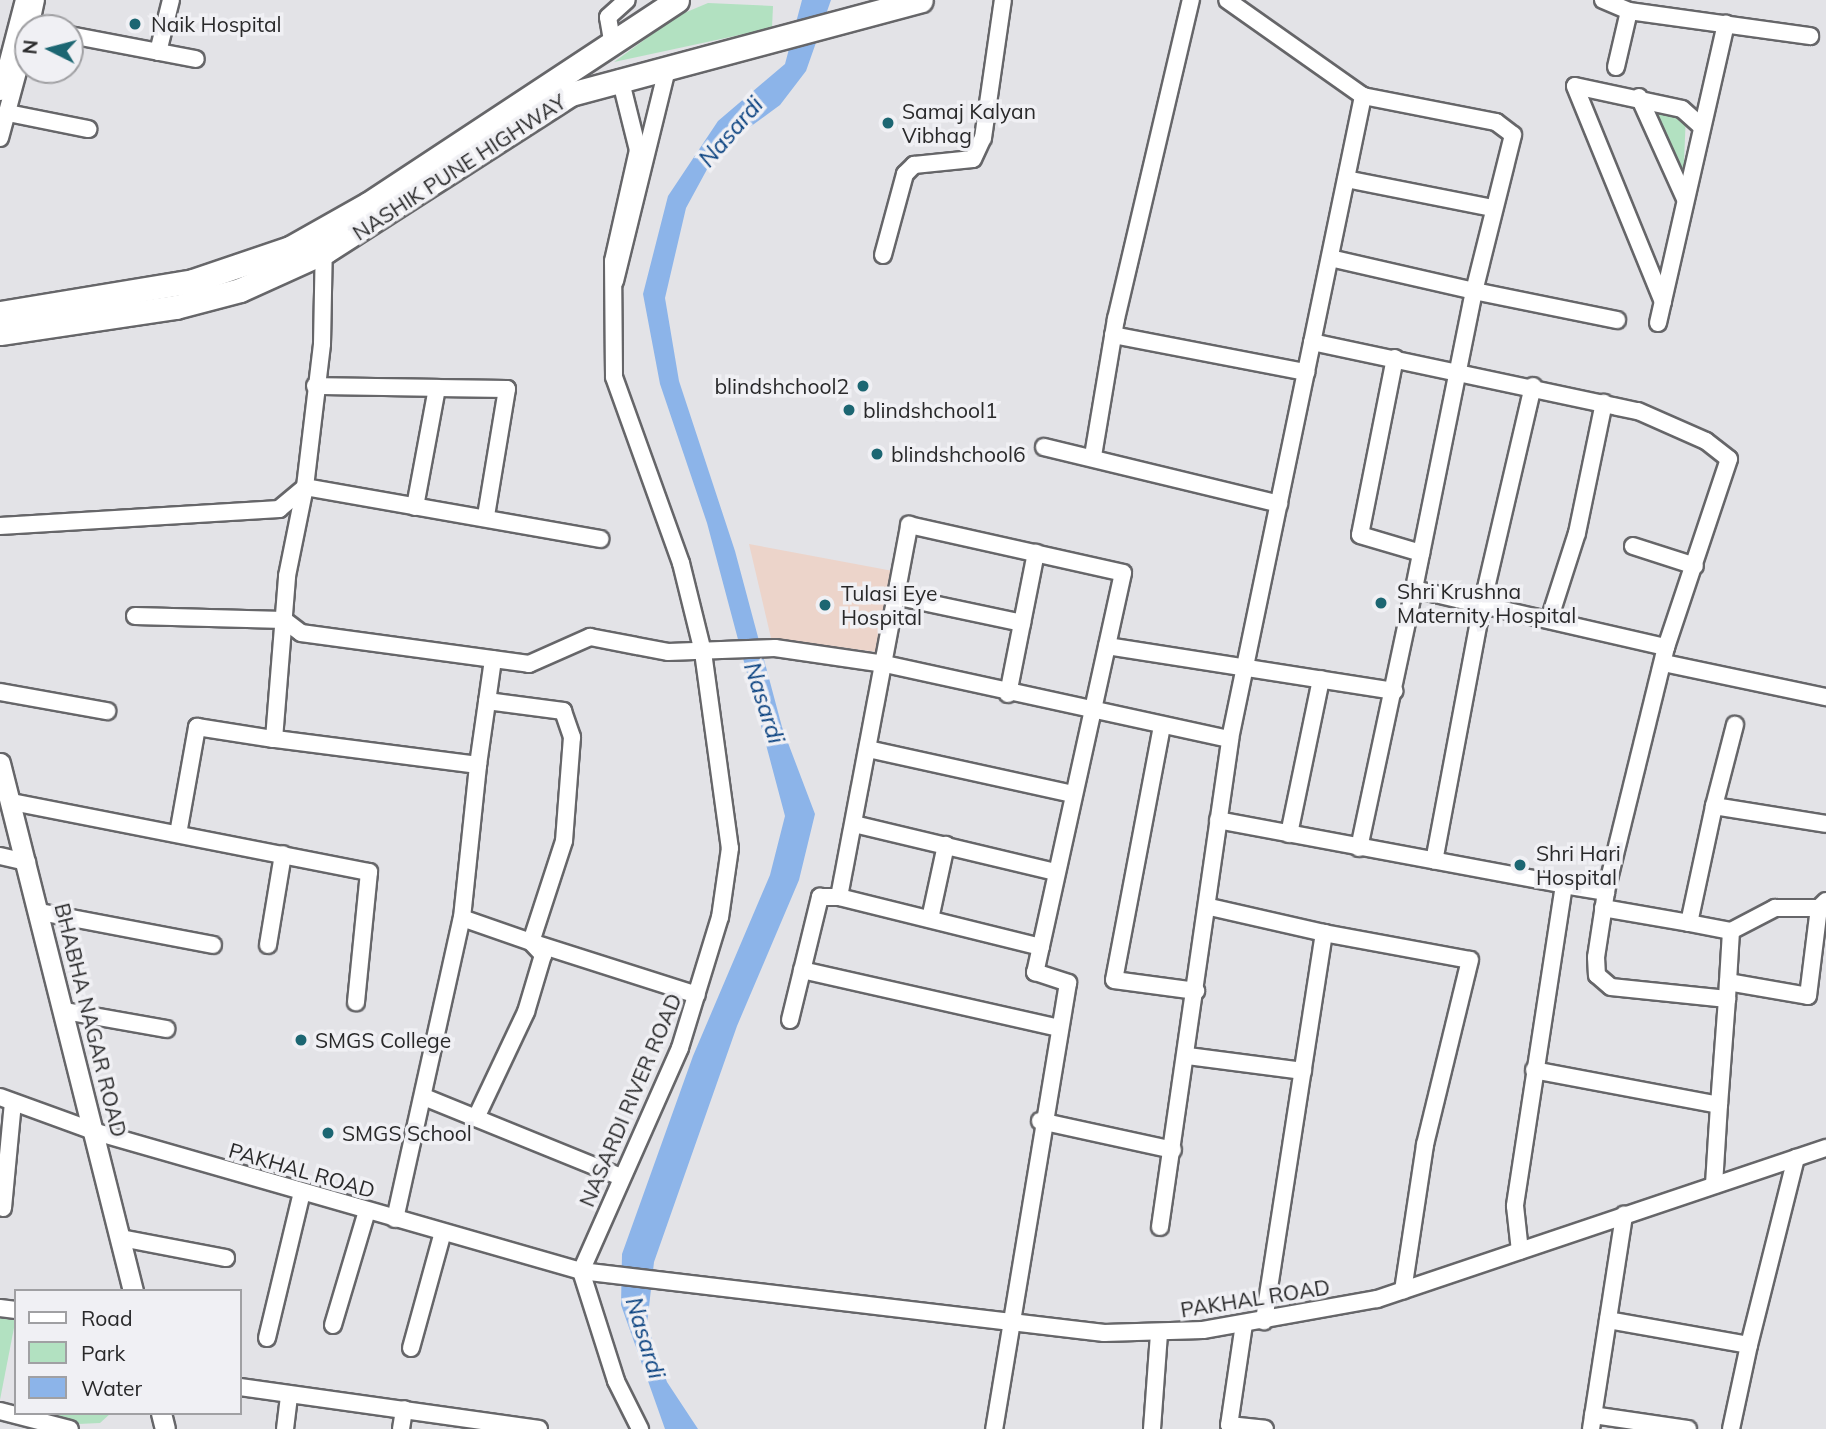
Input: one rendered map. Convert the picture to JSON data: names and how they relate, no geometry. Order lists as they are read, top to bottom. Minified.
{"streets":{"highway":["NASHIK PUNE HIGHWAY"],"main road":["BHABHA NAGAR ROAD"],"street":["NASARDI RIVER ROAD","PAKHAL ROAD"]},"crossings":[["BHABHA NAGAR ROAD","PAKHAL ROAD"],["NASARDI RIVER ROAD","PAKHAL ROAD"]],"water":["Nasardi"],"places":["Naik Hospital","Samaj Kalyan Vibhag","blindshchool2","blindshchool1","blindshchool6","Shri Krushna Maternity Hospital","Tulasi Eye Hospital","Shri Hari Hospital","SMGS College","SMGS School"],"legend":["Road","Park","Water"],"north":"left"}
